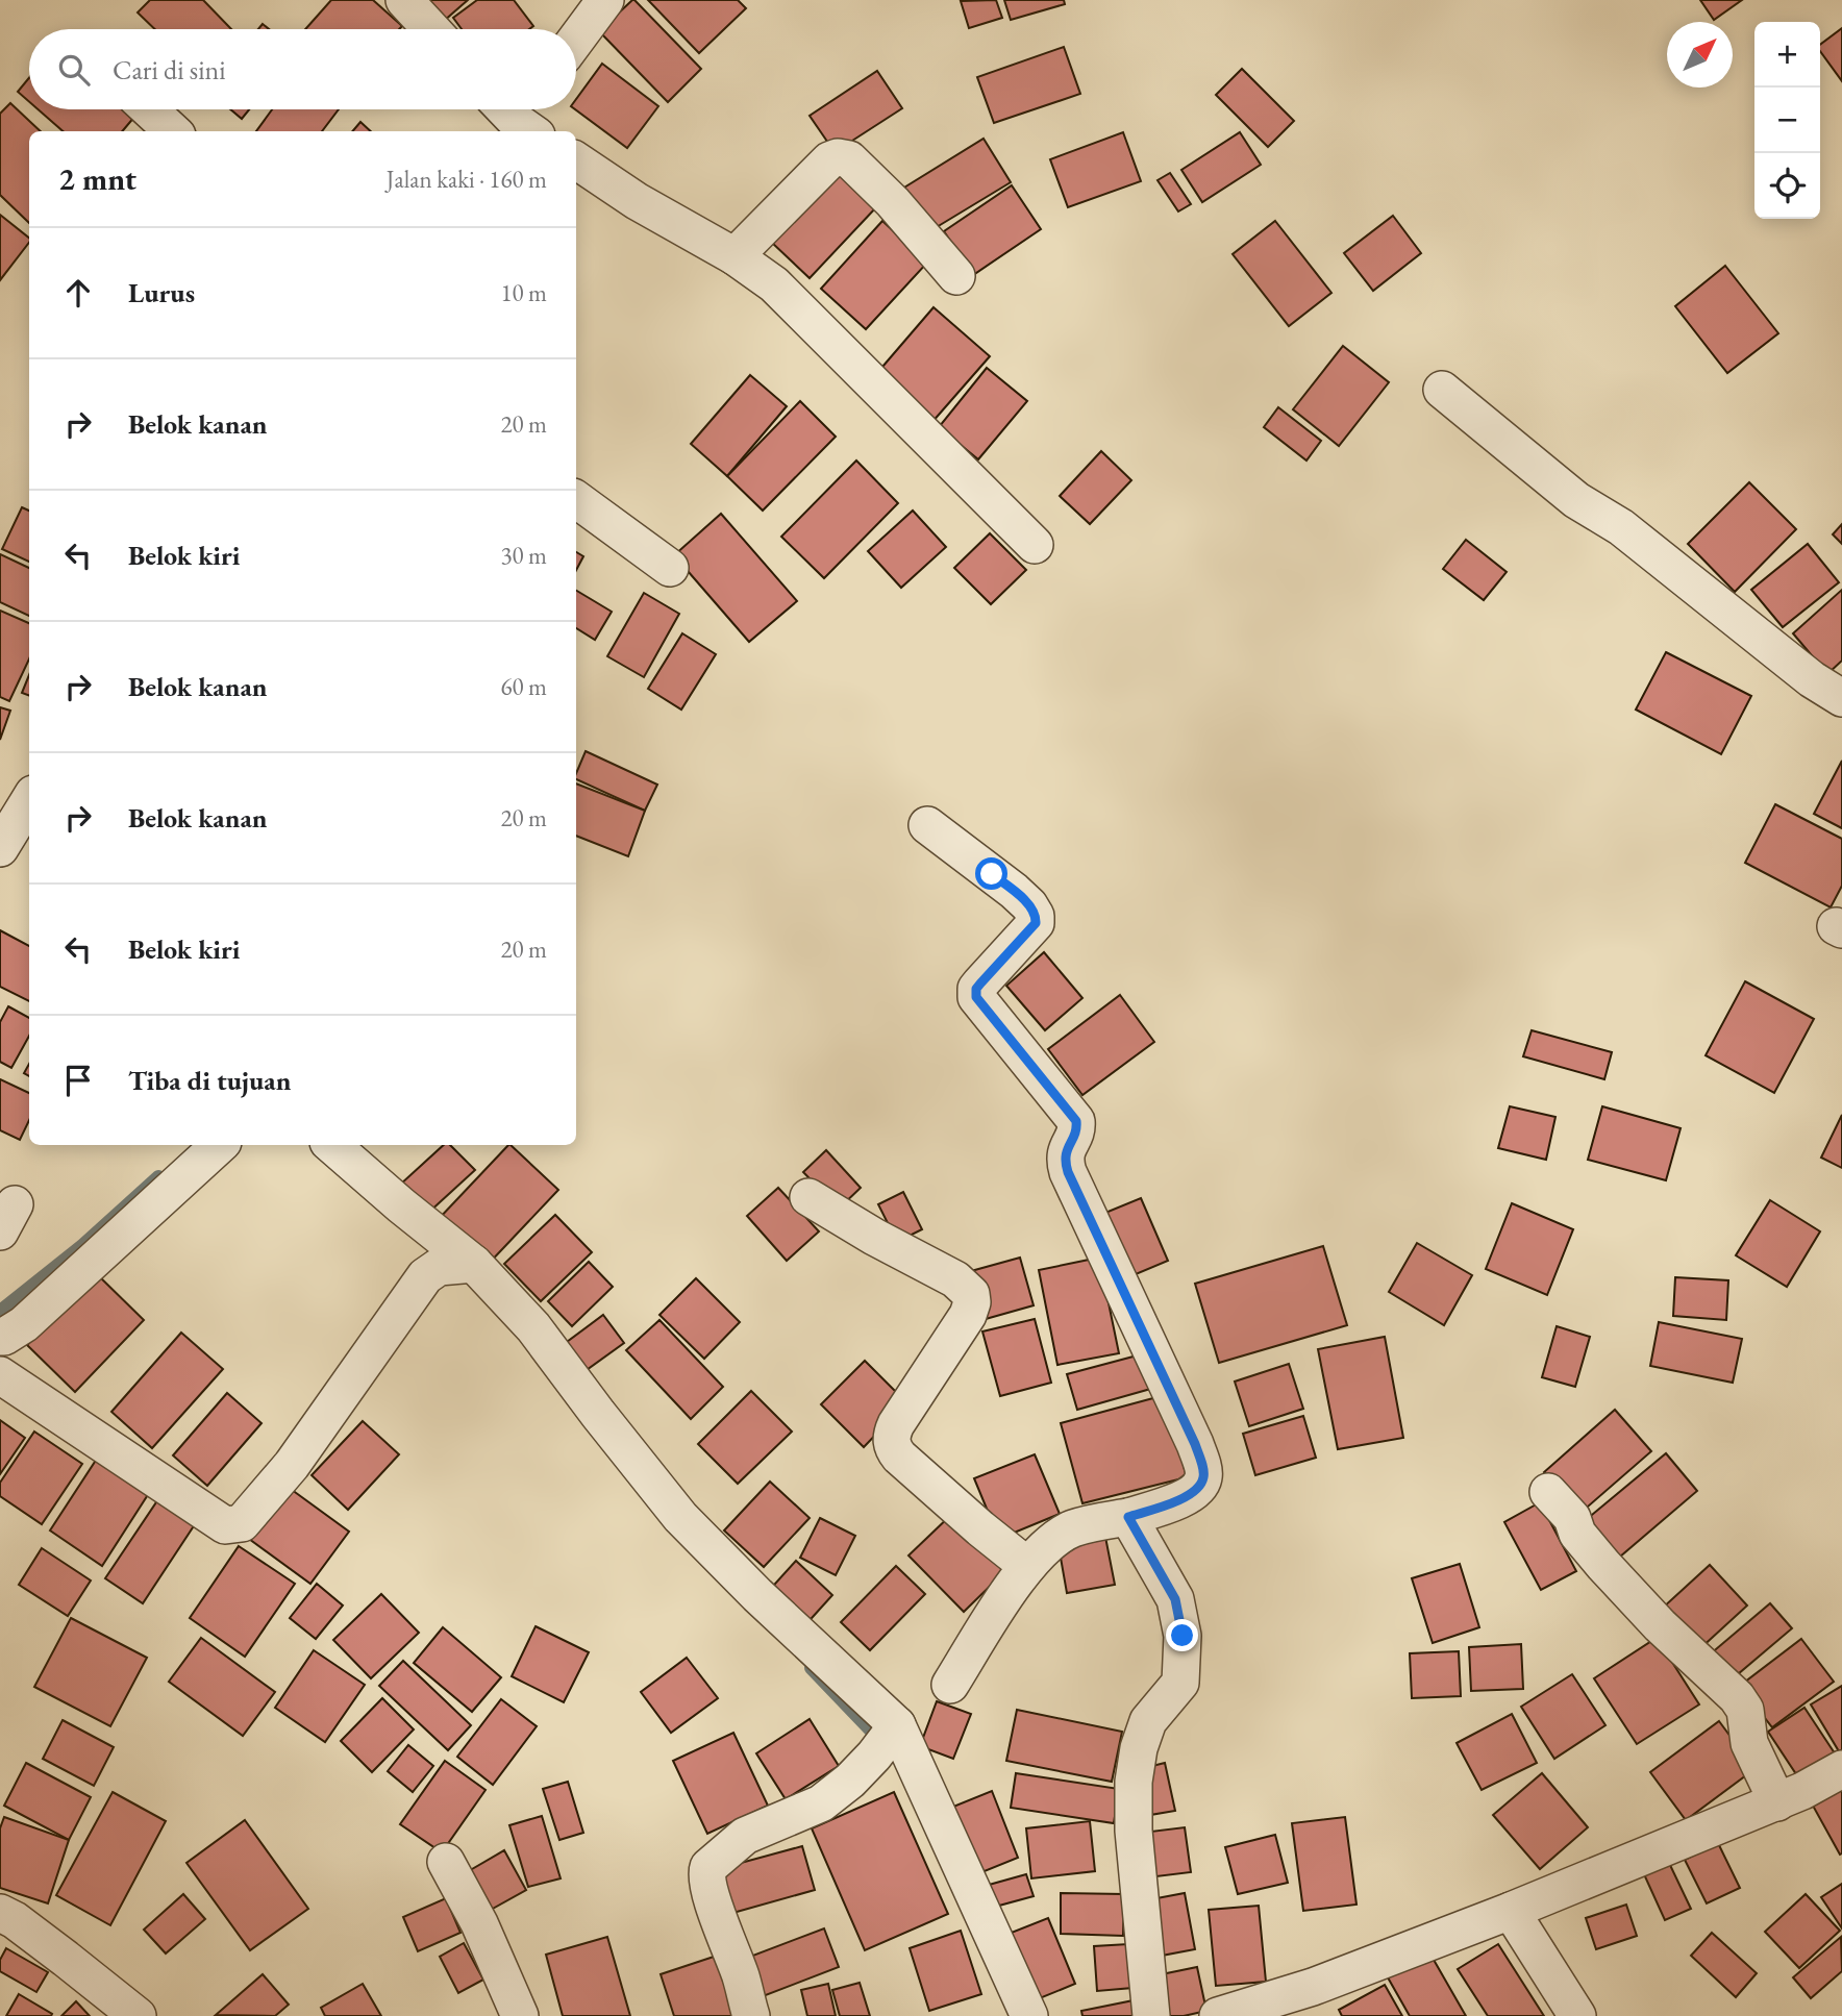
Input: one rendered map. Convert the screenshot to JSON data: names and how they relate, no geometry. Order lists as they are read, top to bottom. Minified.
{"north":"top right","page":{"map_buttons":["+","−"],"search":"Cari di sini","heading":["2 mnt","Jalan kaki · 160 m"],"list":[["Lurus","10 m"],["Belok kanan","20 m"],["Belok kiri","30 m"],["Belok kanan","60 m"],["Belok kanan","20 m"],["Belok kiri","20 m"],"Tiba di tujuan"]}}
